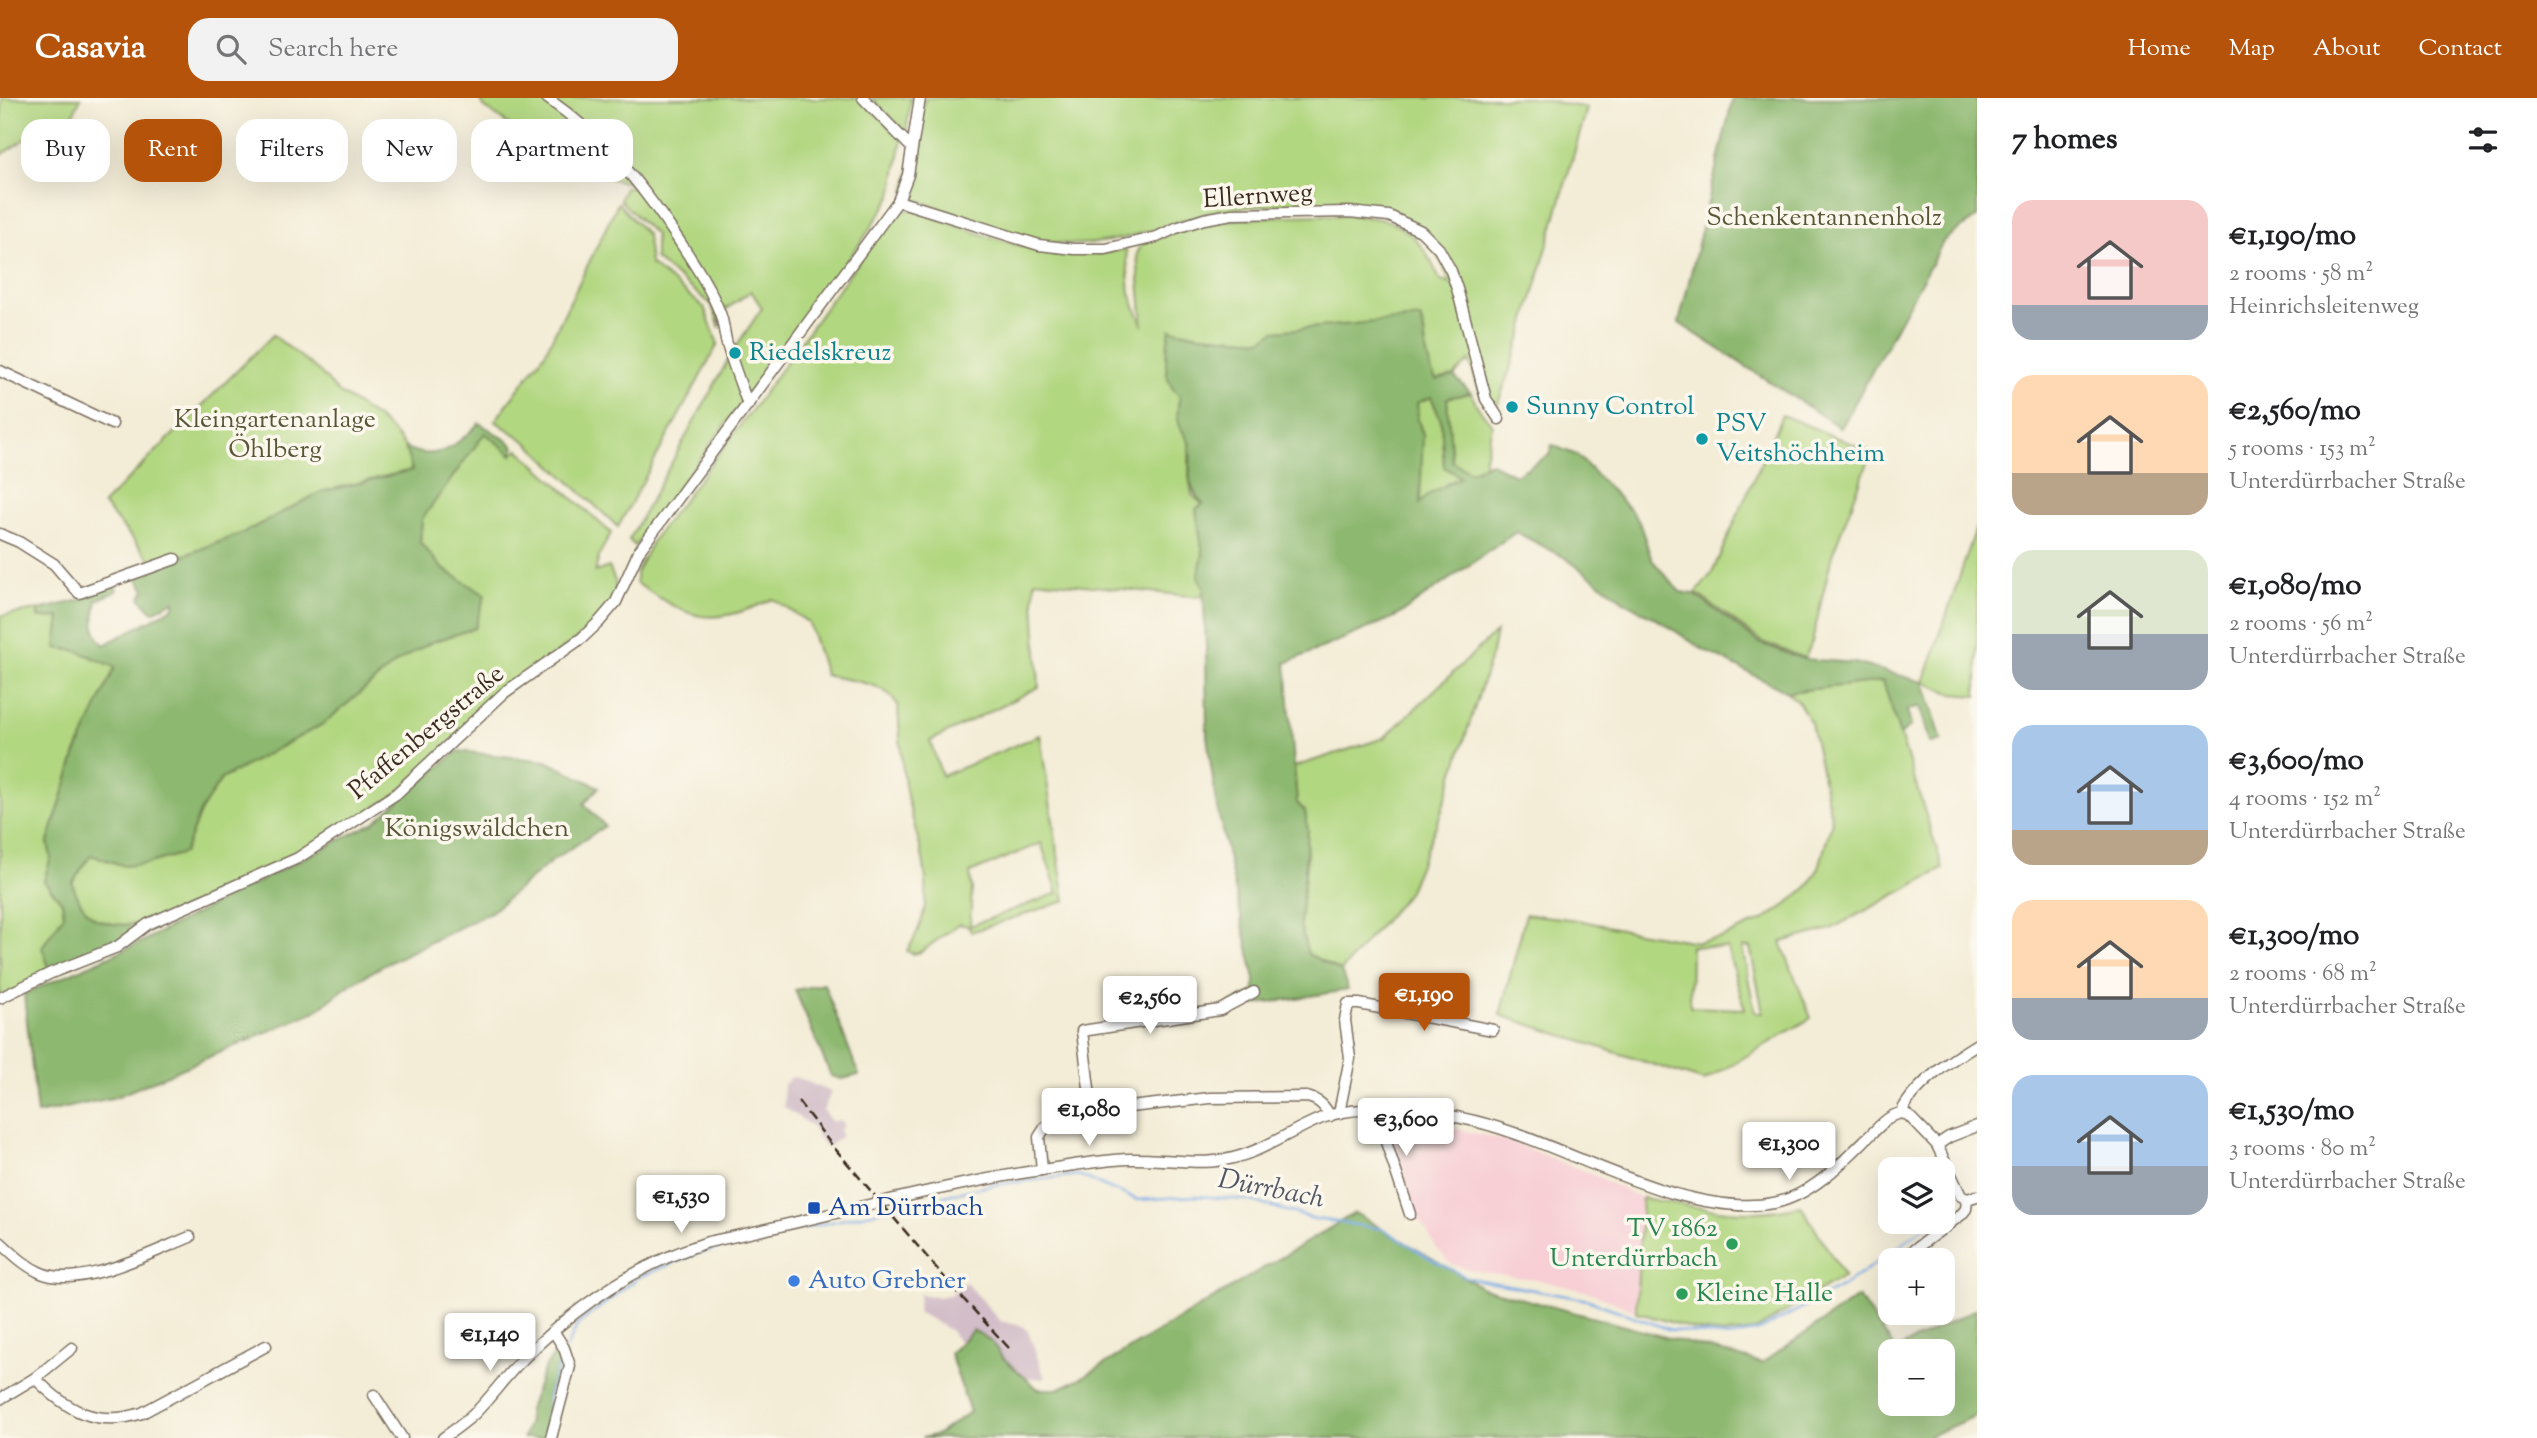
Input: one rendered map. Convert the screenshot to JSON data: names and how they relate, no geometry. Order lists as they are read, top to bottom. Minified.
{"streets":{"street":["Ellernweg","Pfaffenbergstraße"]},"crossings":[["Ellernweg","Pfaffenbergstraße"]],"water":["Dürrbach"],"parks":["Schenkentannenholz","Kleingartenanlage Öhlberg","Königswäldchen"],"places":{"other":["Riedelskreuz","Sunny Control","PSV Veitshöchheim","TV 1862 Unterdürrbach","Auto Grebner","Kleine Halle"],"transit":["Am Dürrbach"]},"page":{"header":"Casavia","search":"Search here","nav":["Home","Map","About","Contact"],"heading":"7 homes","chip":["Buy","Rent","Filters","New","Apartment"],"list":[{"name":"€1,190/mo","note":"2 rooms · 58 m² · Heinrichsleitenweg"},{"name":"€2,560/mo","note":"5 rooms · 153 m² · Unterdürrbacher Straße"},{"name":"€1,080/mo","note":"2 rooms · 56 m² · Unterdürrbacher Straße"},{"name":"€3,600/mo","note":"4 rooms · 152 m² · Unterdürrbacher Straße"},{"name":"€1,300/mo","note":"2 rooms · 68 m² · Unterdürrbacher Straße"},{"name":"€1,530/mo","note":"3 rooms · 80 m² · Unterdürrbacher Straße"}],"price":["€1,190","€2,560","€1,080","€3,600","€1,300","€1,530","€1,140"],"map_buttons":["+","−"]}}
